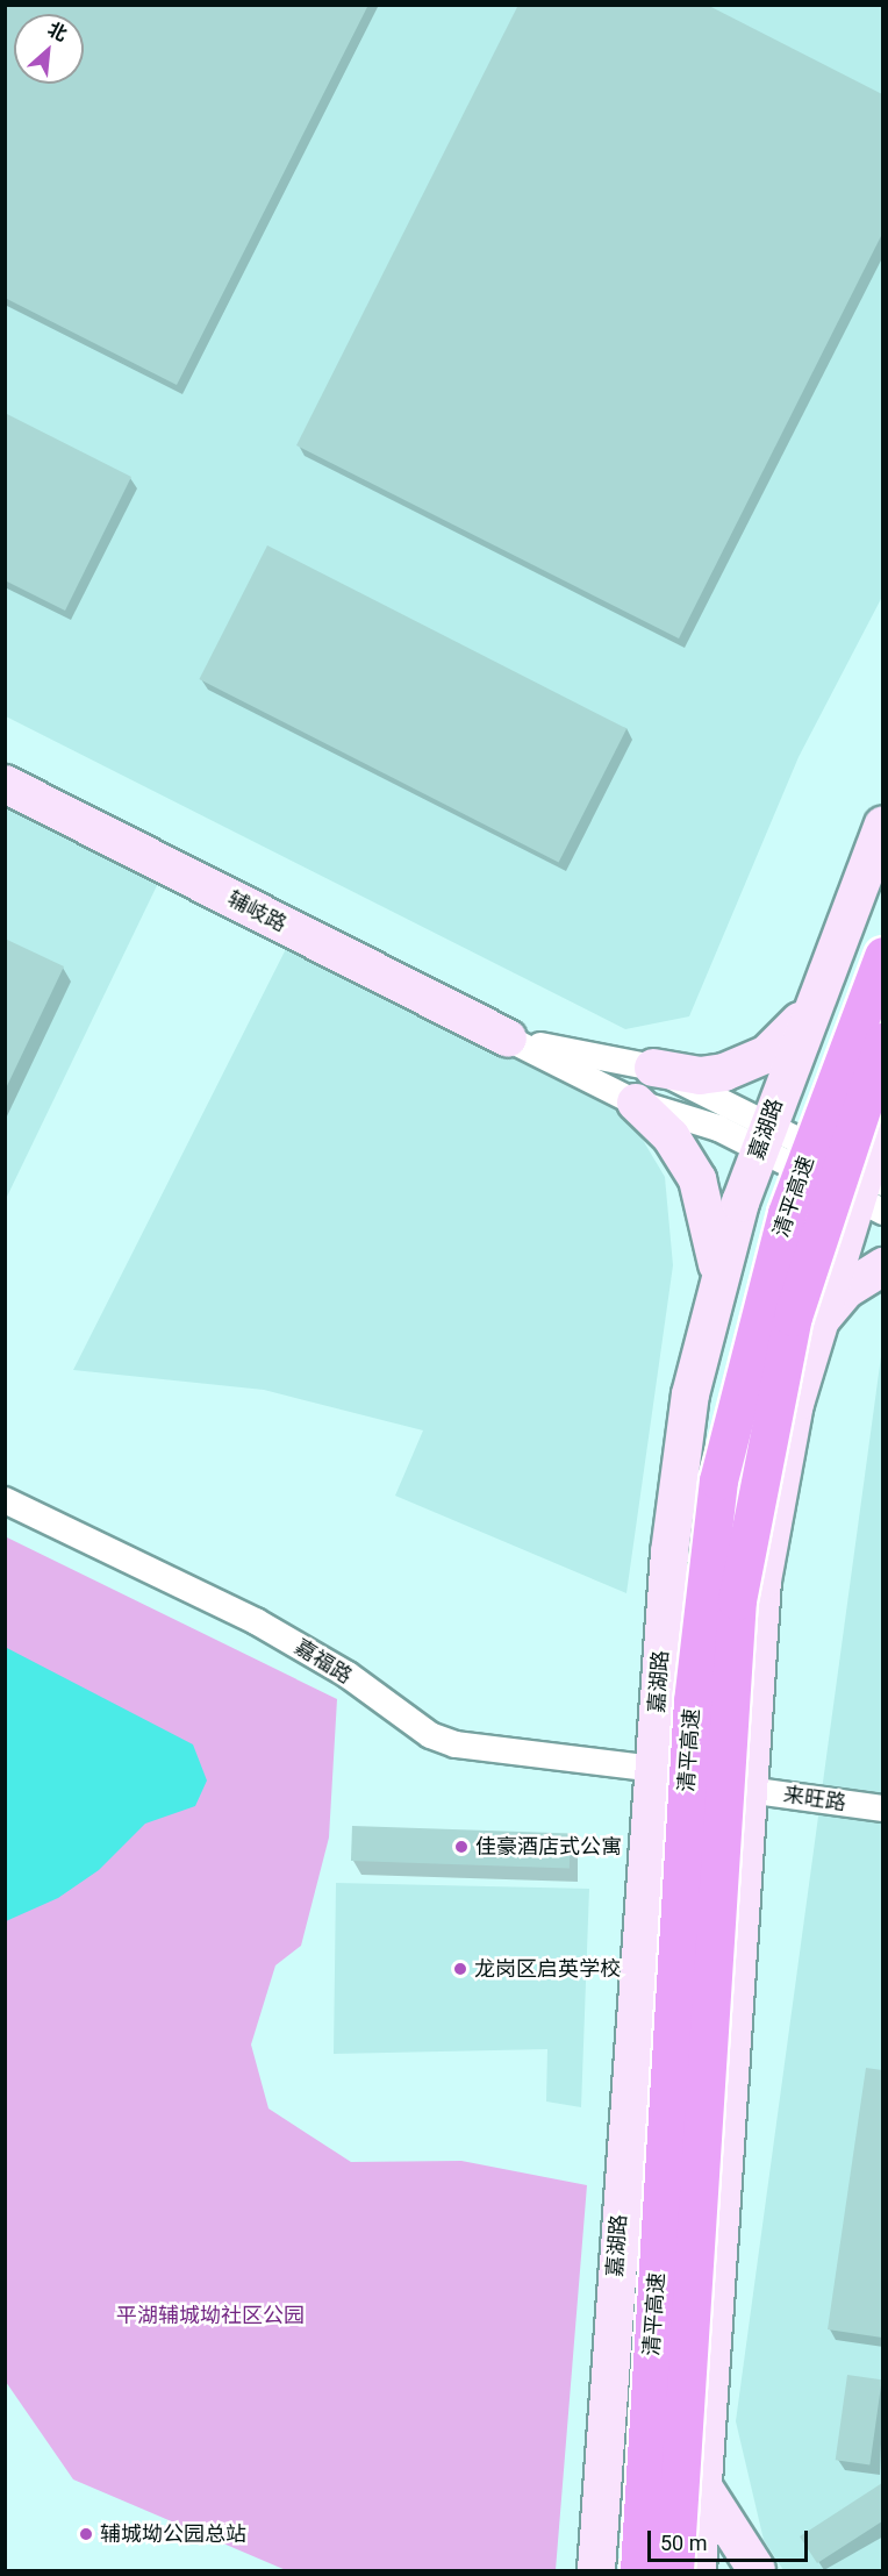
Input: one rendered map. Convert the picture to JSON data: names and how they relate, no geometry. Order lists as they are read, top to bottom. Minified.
{"streets":{"highway":["清平高速"],"main road":["辅岐路","嘉湖路"],"street":["嘉福路","来旺路"]},"crossings":[["嘉湖路","嘉福路"]],"parks":["平湖辅城坳社区公园"],"places":["佳豪酒店式公寓","龙岗区启英学校","辅城坳公园总站"],"scale_bar":"50 m","north":"top right"}
